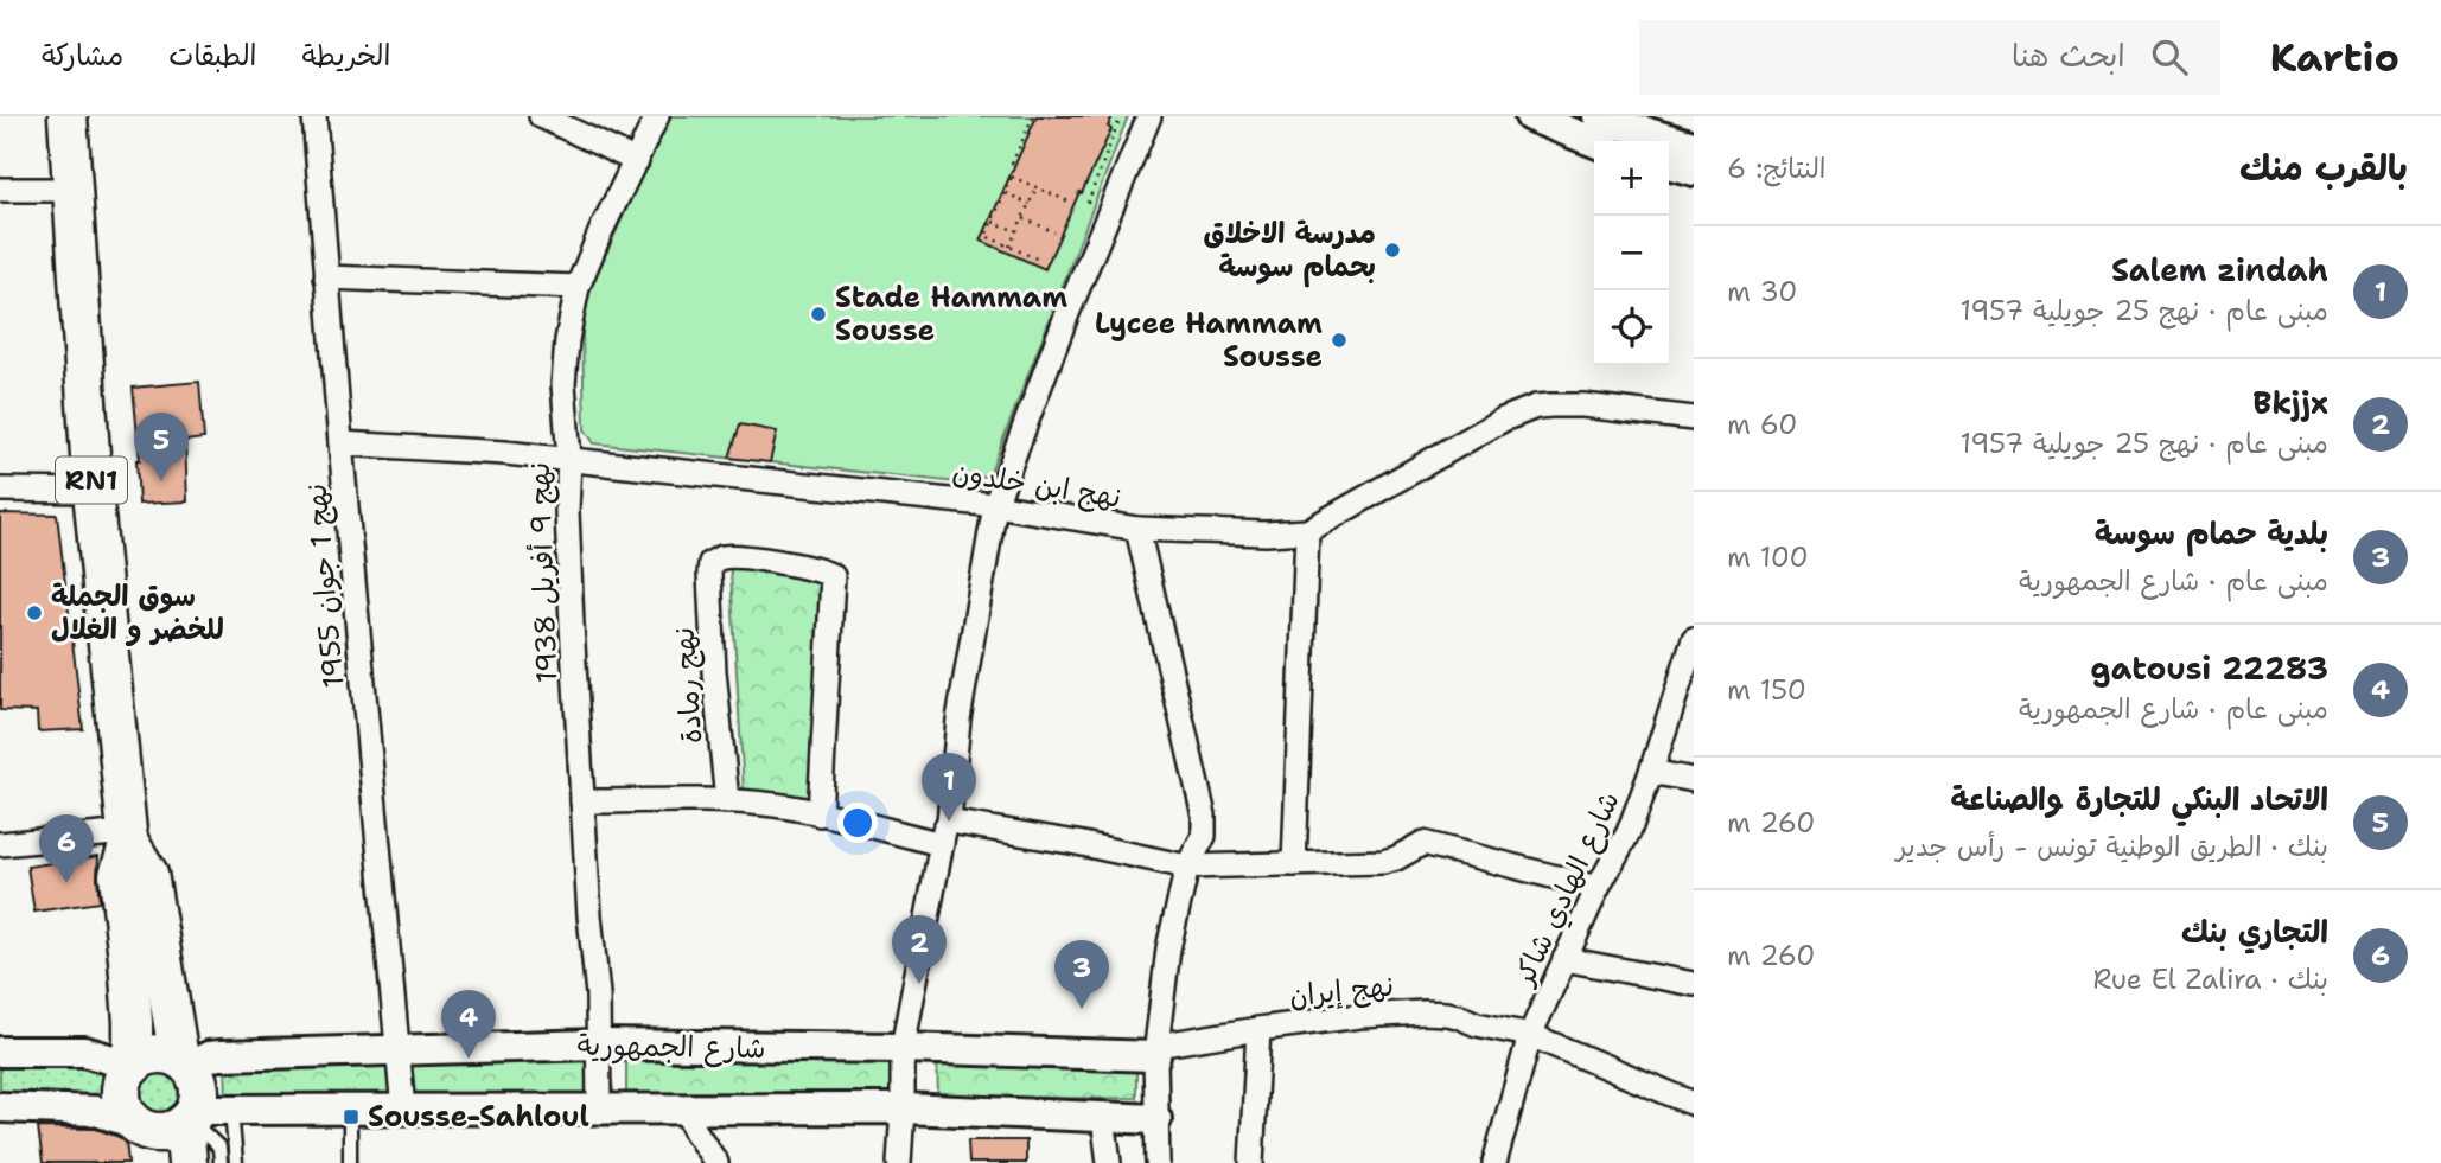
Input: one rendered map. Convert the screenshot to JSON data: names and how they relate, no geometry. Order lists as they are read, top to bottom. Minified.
{"streets":{"main road":["RN1"],"street":["نهج ابن خلدون","نهج 9 أفريل 1938","نهج 1 جوان 1955","نهج رمادة","شارع الهادي شاكر","نهج إيران","شارع الجمهورية"]},"crossings":[["RN1","شارع الجمهورية"],["نهج ابن خلدون","نهج 9 أفريل 1938"],["نهج ابن خلدون","نهج 1 جوان 1955"],["نهج 9 أفريل 1938","شارع الجمهورية"],["نهج 1 جوان 1955","شارع الجمهورية"],["شارع الهادي شاكر","نهج إيران"],["نهج إيران","شارع الجمهورية"]],"places":{"other":["مدرسة الاخلاق بحمام سوسة","Stade Hammam Sousse","Lycee Hammam Sousse","سوق الجملة للخضر و الغلال"],"transit":["Sousse-Sahloul"]},"page":{"header":"Kartio","search":"ابحث هنا","nav":["الخريطة","الطبقات","مشاركة"],"heading":["بالقرب منك","النتائج: 6"],"map_buttons":["+","−"],"list":[{"mark":"1","name":"Salem zindah","note":"مبنى عام · نهج 25 جويلية 1957","value":"30 m"},{"mark":"2","name":"Bkjjx","note":"مبنى عام · نهج 25 جويلية 1957","value":"60 m"},{"mark":"3","name":"بلدية حمام سوسة","note":"مبنى عام · شارع الجمهورية","value":"100 m"},{"mark":"4","name":"gatousi 22283","note":"مبنى عام · شارع الجمهورية","value":"150 m"},{"mark":"5","name":"الاتحاد البنكي للتجارة والصناعة","note":"بنك · الطريق الوطنية تونس - رأس جدير","value":"260 m"},{"mark":"6","name":"التجاري بنك","note":"بنك · Rue El Zalira","value":"260 m"}],"pins":["5","1","6","2","3","4"]}}
